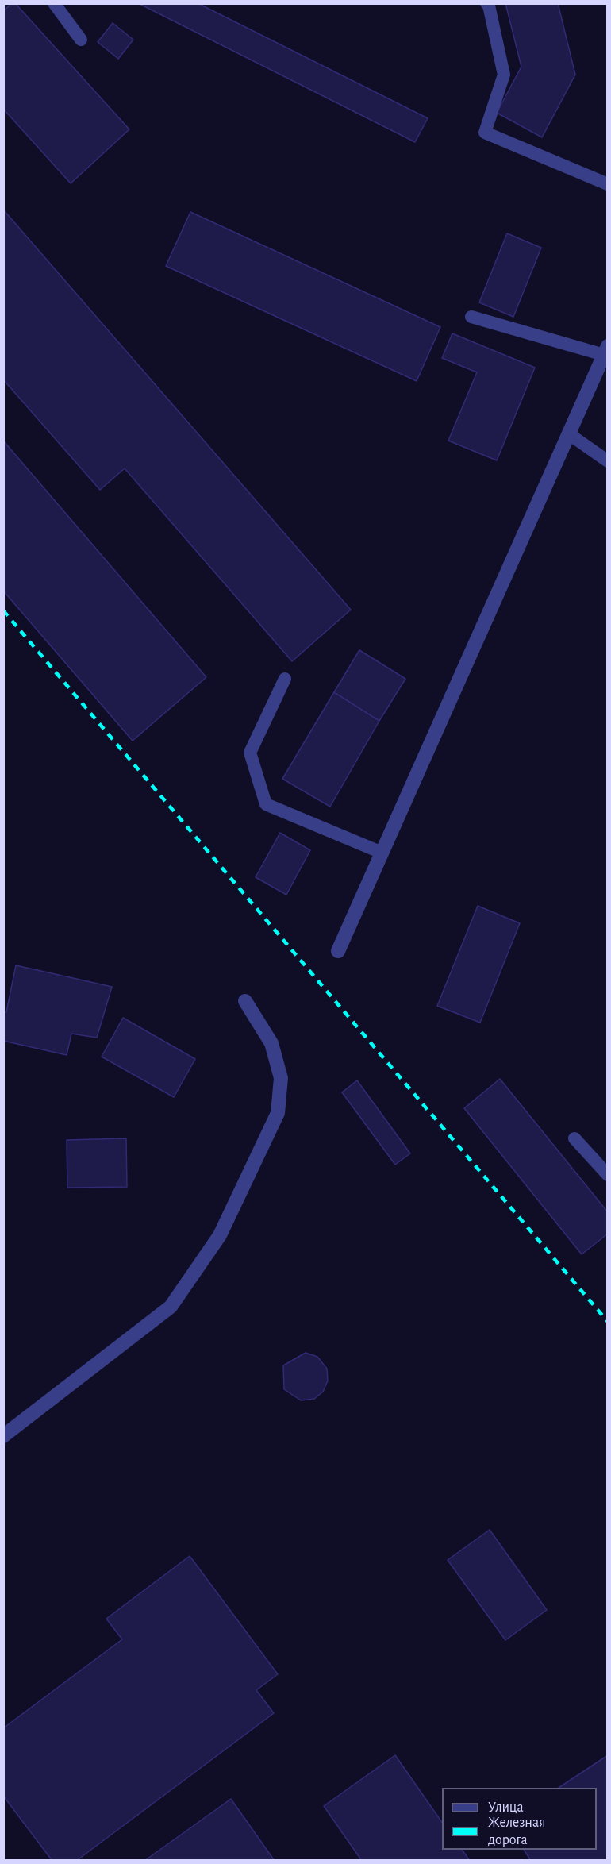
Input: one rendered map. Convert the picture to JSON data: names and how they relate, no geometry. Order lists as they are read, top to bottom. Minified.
{"legend":["Улица","Железная дорога"]}
